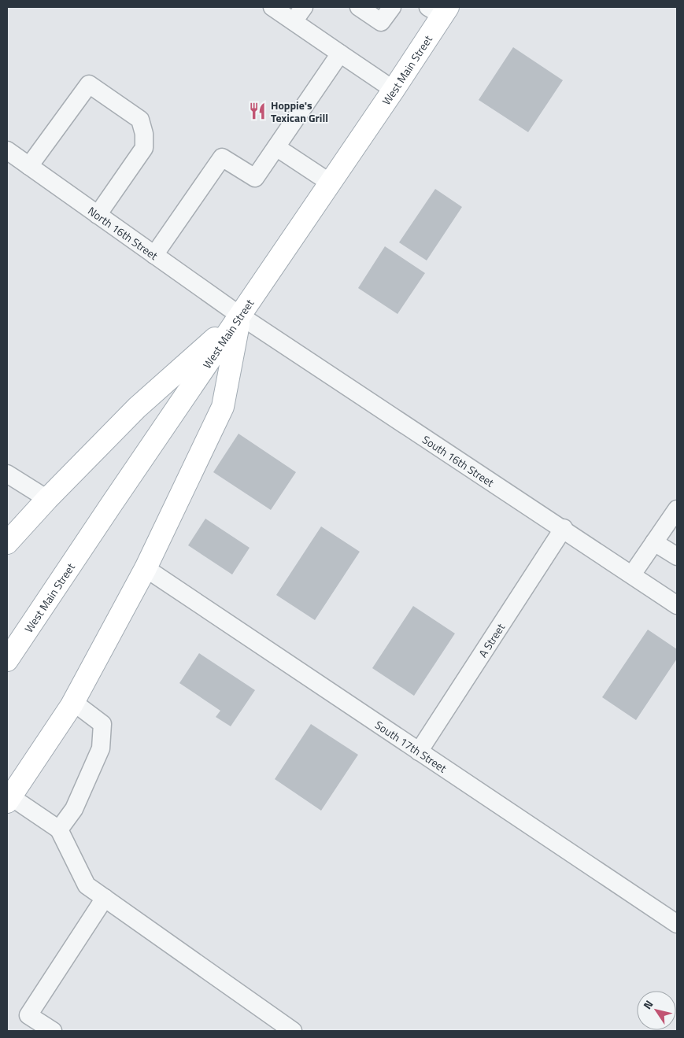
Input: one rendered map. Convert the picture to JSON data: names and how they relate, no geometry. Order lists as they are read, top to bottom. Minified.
{"streets":{"main road":["West Main Street"],"street":["North 16th Street","South 16th Street","A Street","South 17th Street"]},"crossings":[["West Main Street","North 16th Street"],["West Main Street","South 16th Street"],["North 16th Street","South 16th Street"],["South 16th Street","A Street"],["A Street","South 17th Street"]],"places":{"restaurant":["Hoppie's Texican Grill"]},"north":"top left"}
